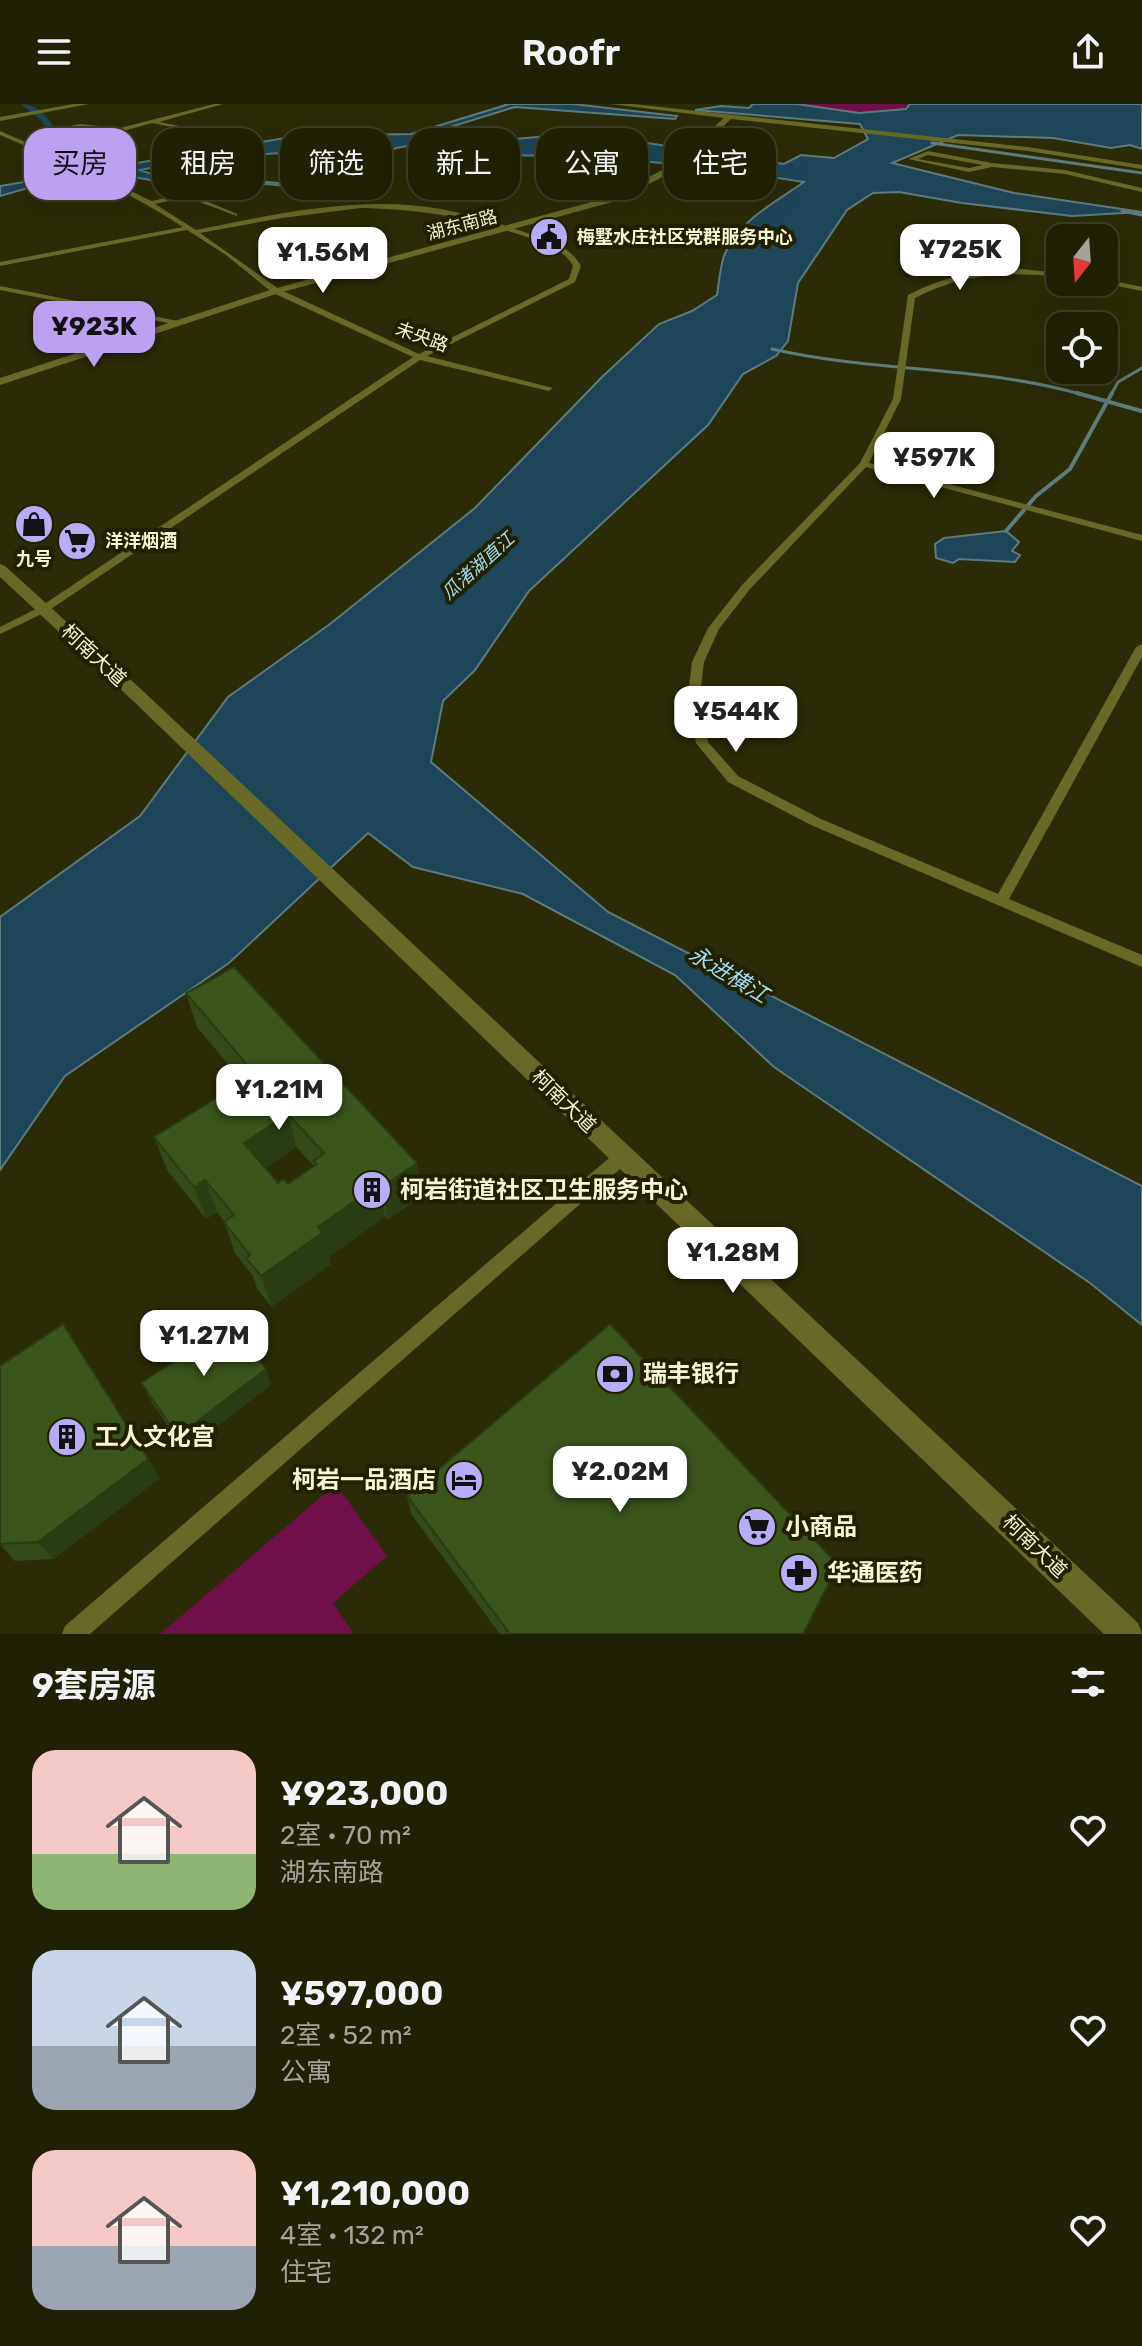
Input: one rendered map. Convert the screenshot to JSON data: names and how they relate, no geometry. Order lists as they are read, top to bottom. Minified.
{"streets":{"main road":["柯南大道"],"street":["湖东南路","未央路"]},"crossings":[["湖东南路","未央路"]],"water":["瓜渚湖直江","永进横江"],"places":{"public building":["梅墅水庄社区党群服务中心"],"shop":["九号"],"supermarket":["洋洋烟酒","小商品"],"building":["柯岩街道社区卫生服务中心","工人文化宫"],"bank":["瑞丰银行"],"hotel":["柯岩一品酒店"],"pharmacy":["华通医药"]},"north":"bottom","page":{"header":"Roofr","chip":["买房","租房","筛选","新上","公寓","住宅"],"price":["¥725K","¥1.56M","¥923K","¥597K","¥544K","¥1.21M","¥1.28M","¥1.27M","¥2.02M"],"heading":"9套房源","list":[{"name":"¥923,000","note":"2室 · 70 m² · 湖东南路"},{"name":"¥597,000","note":"2室 · 52 m² · 公寓"},{"name":"¥1,210,000","note":"4室 · 132 m² · 住宅"}]}}
